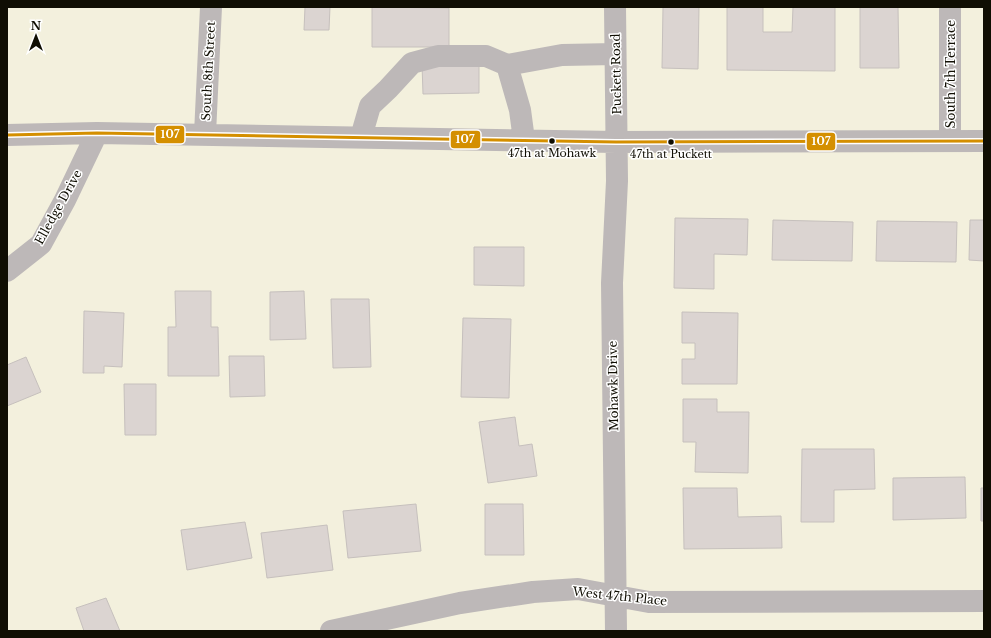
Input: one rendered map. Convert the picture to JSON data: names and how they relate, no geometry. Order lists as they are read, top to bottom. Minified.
{"streets":{"street":["South 8th Street","Puckett Road","South 7th Terrace","Elledge Drive","Mohawk Drive","West 47th Place"]},"crossings":[["Puckett Road","Mohawk Drive"],["Mohawk Drive","West 47th Place"]],"places":["47th at Mohawk","47th at Puckett"],"lines":["transit line 107"],"north":"top"}
